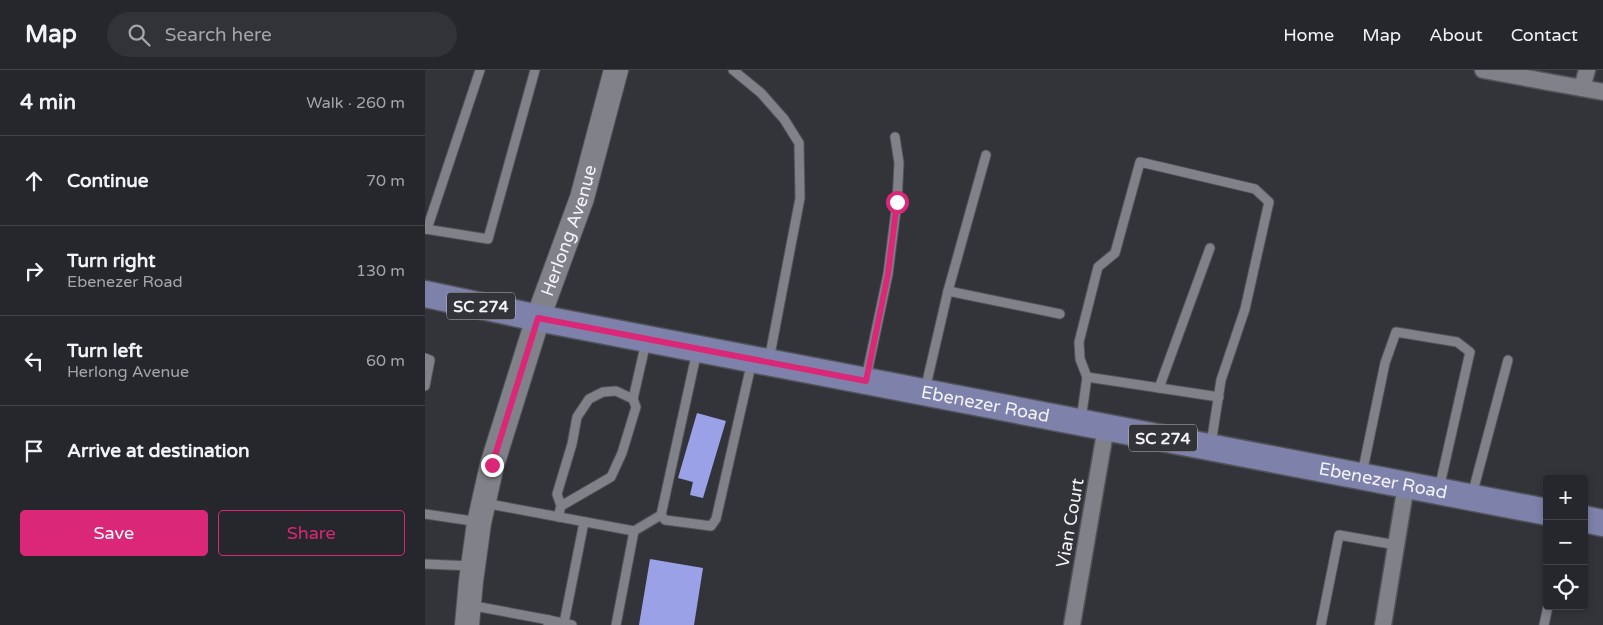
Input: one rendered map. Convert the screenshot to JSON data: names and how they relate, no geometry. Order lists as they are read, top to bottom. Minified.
{"streets":{"main road":["SC 274","Ebenezer Road"],"street":["Herlong Avenue","Vian Court"]},"crossings":[["Herlong Avenue","Ebenezer Road"],["Ebenezer Road","Vian Court"]],"page":{"header":"Map","search":"Search here","nav":["Home","Map","About","Contact"],"heading":["4 min","Walk · 260 m"],"list":[["Continue","70 m"],["Turn right","Ebenezer Road","130 m"],["Turn left","Herlong Avenue","60 m"],"Arrive at destination"],"map_buttons":["+","−"],"buttons":["Save","Share"]}}
